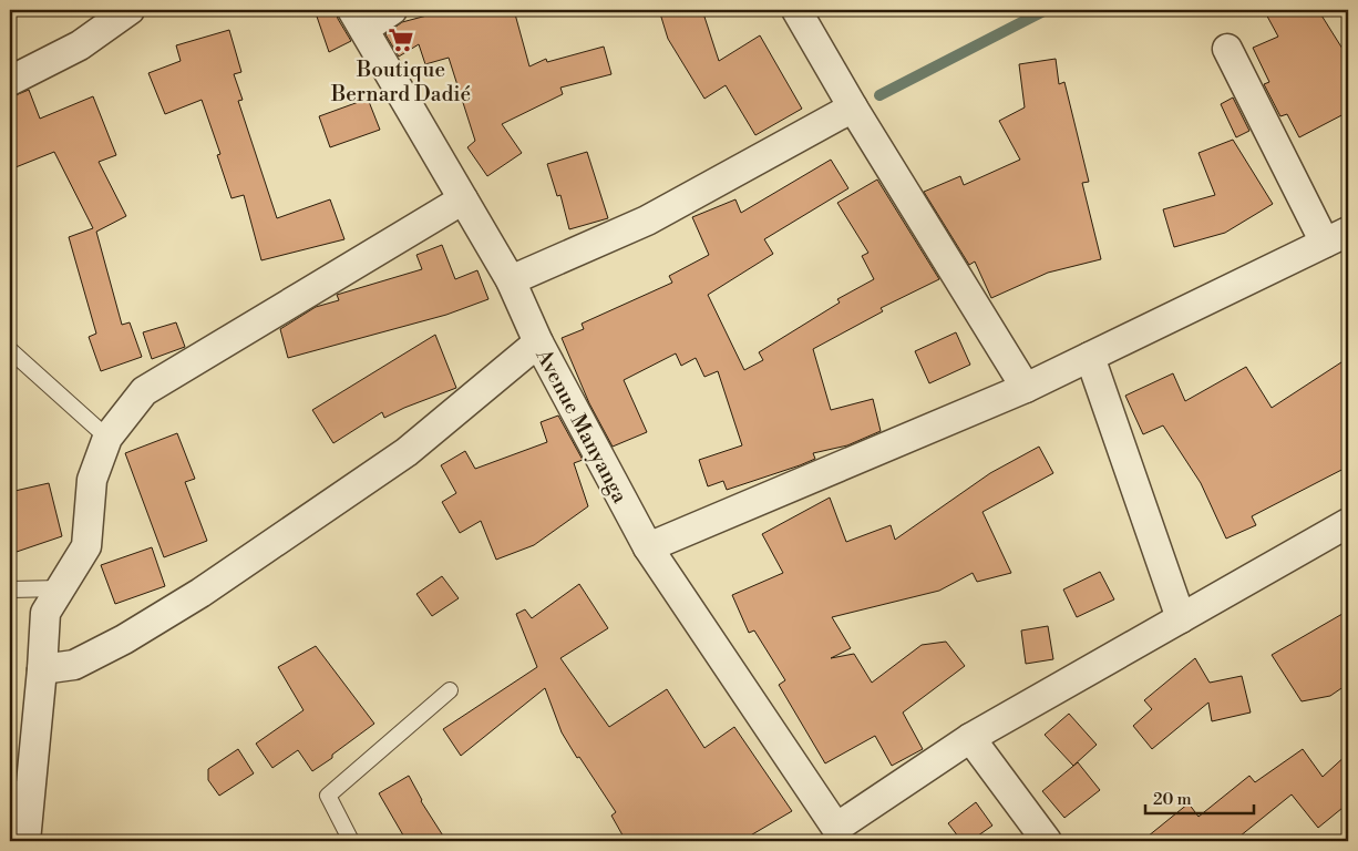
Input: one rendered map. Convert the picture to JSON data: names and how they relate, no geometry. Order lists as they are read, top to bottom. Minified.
{"streets":{"street":["Avenue Manyanga"]},"places":{"supermarket":["Boutique Bernard Dadié"]},"scale_bar":"20 m"}
